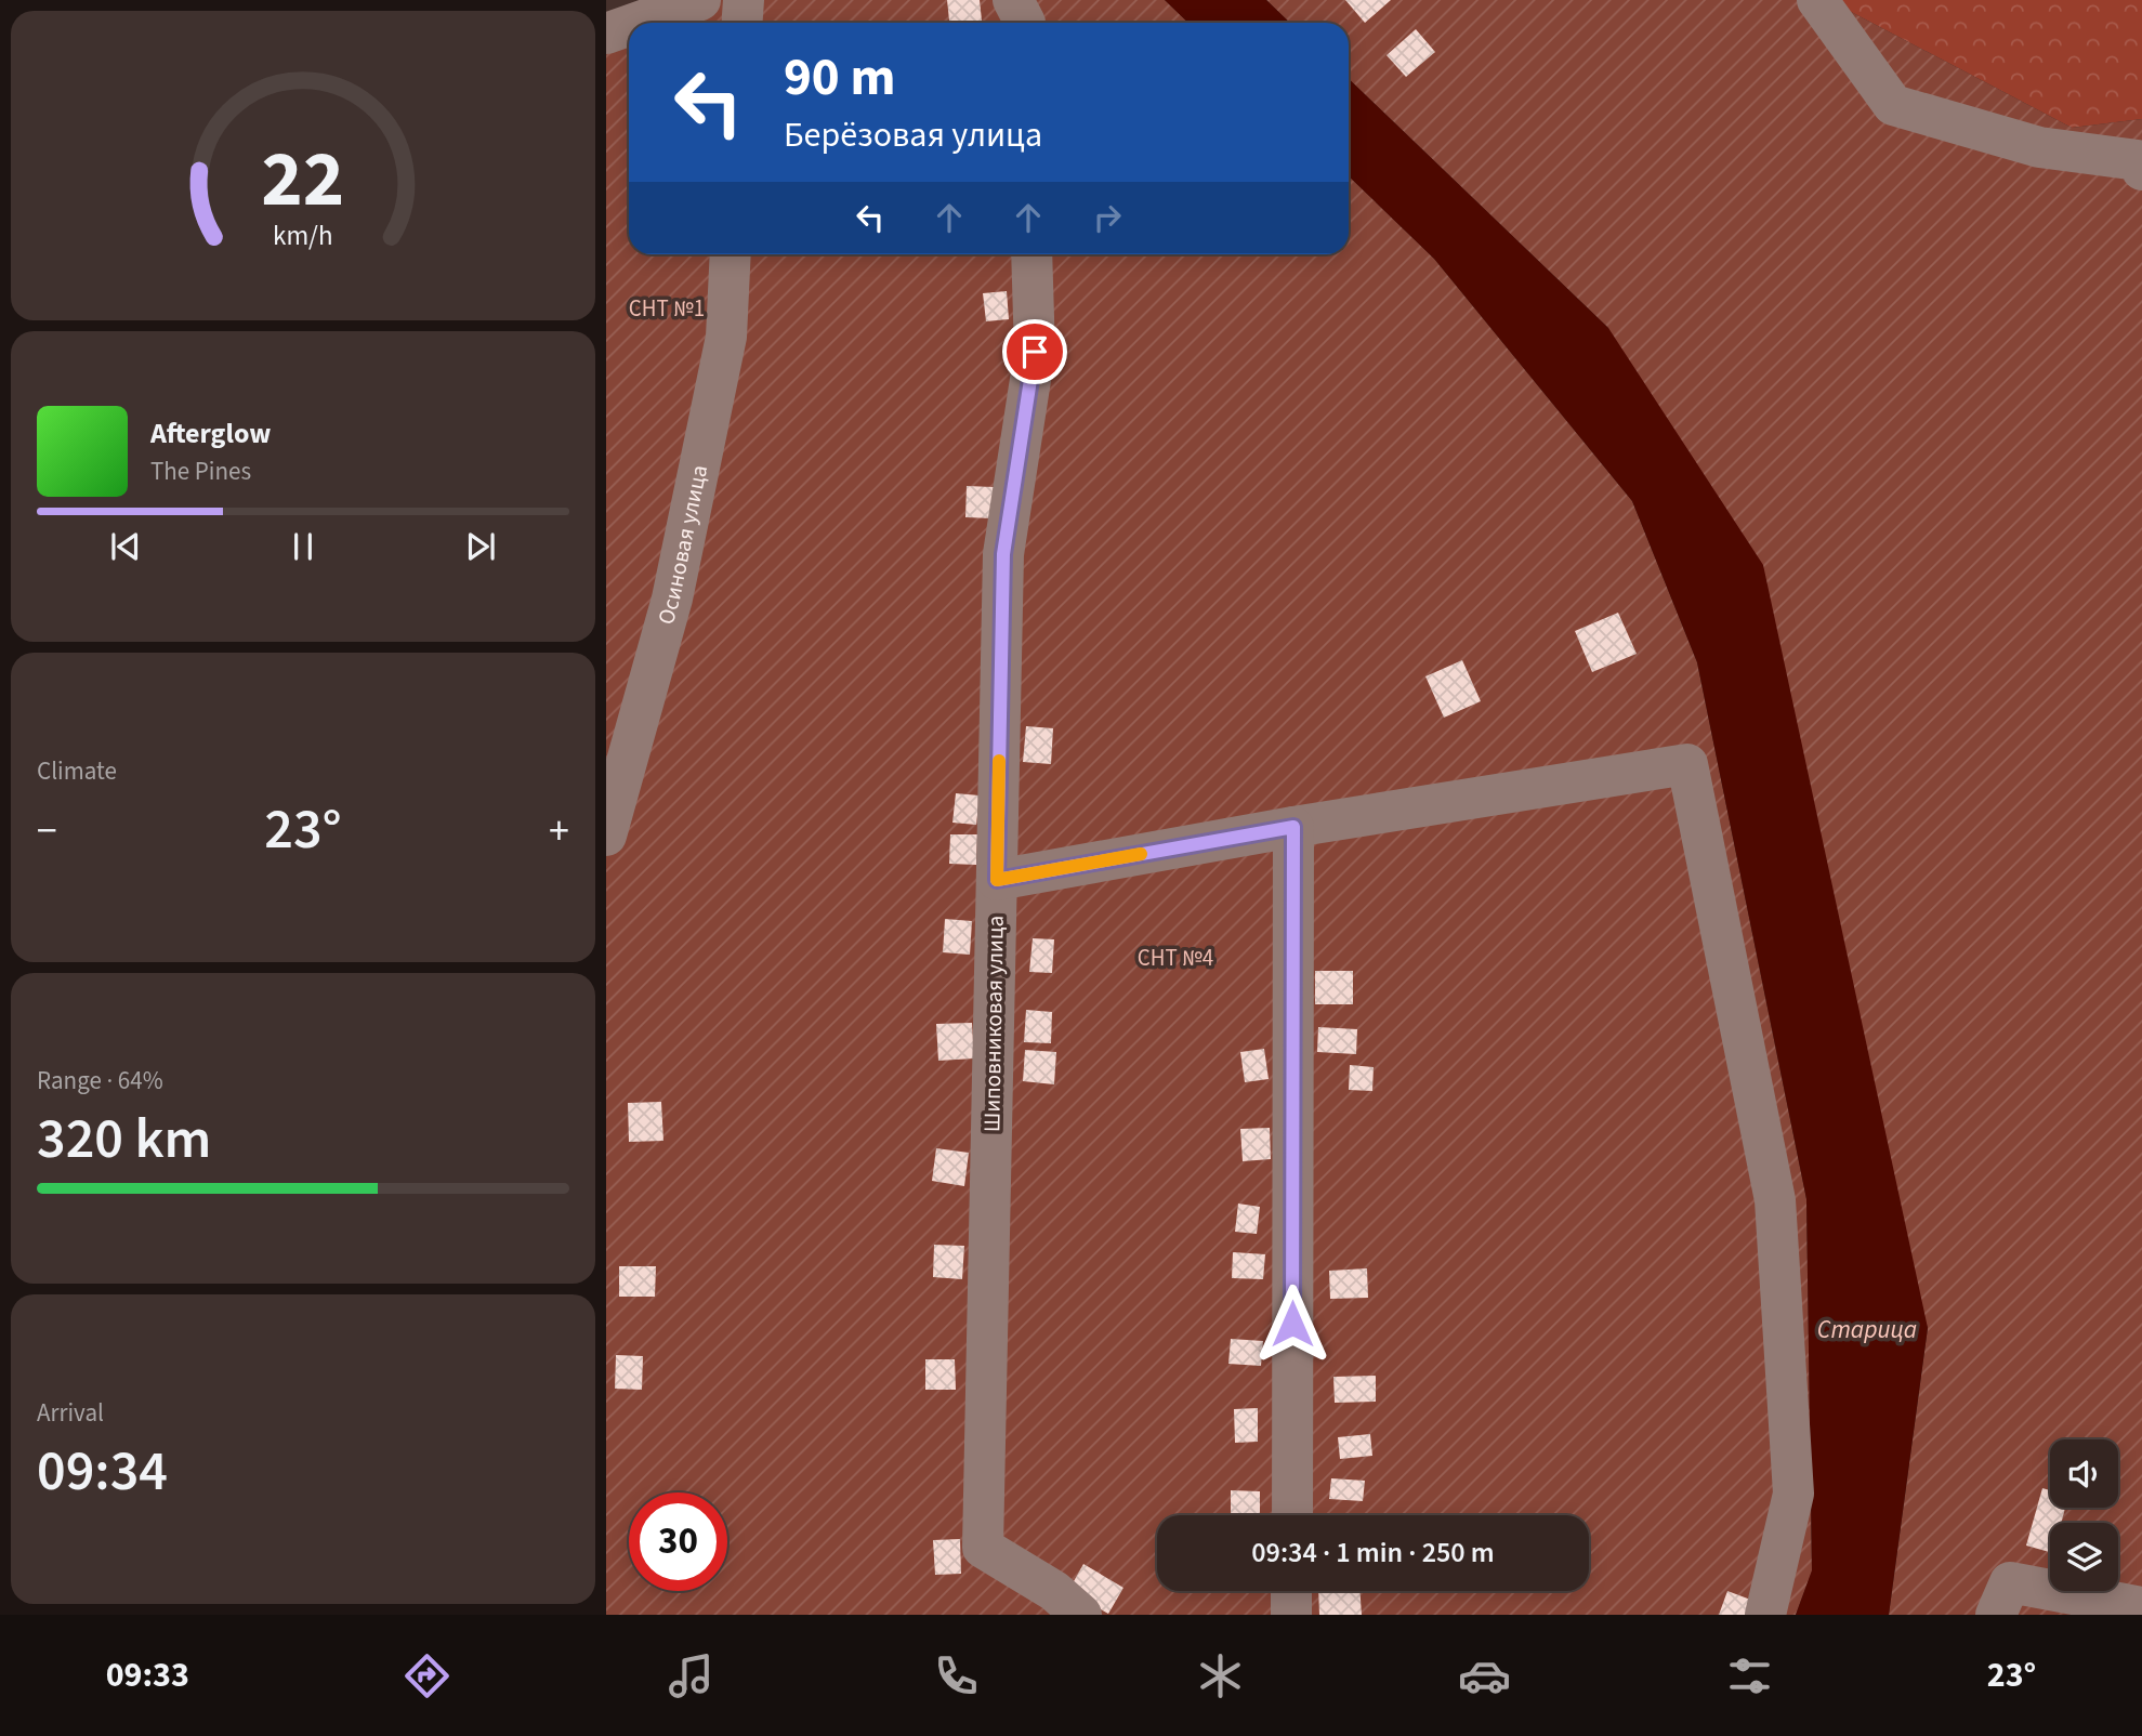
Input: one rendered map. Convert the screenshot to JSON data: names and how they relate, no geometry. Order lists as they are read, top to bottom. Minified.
{"streets":{"street":["Осиновая улица","Шиповниковая улица"]},"water":["Старица"],"parks":["СНТ №1","СНТ №4"],"page":{"turn":["90 m","Берёзовая улица"],"song":["Afterglow","The Pines"],"tile":["Climate",["Range · 64%","320 km"],["Arrival","09:34"]],"heat":["−","23°","+"],"limit":"30","trip":"09:34 · 1 min · 250 m","tabs":["09:33","23°"],"gauge":["22","km/h"]}}
